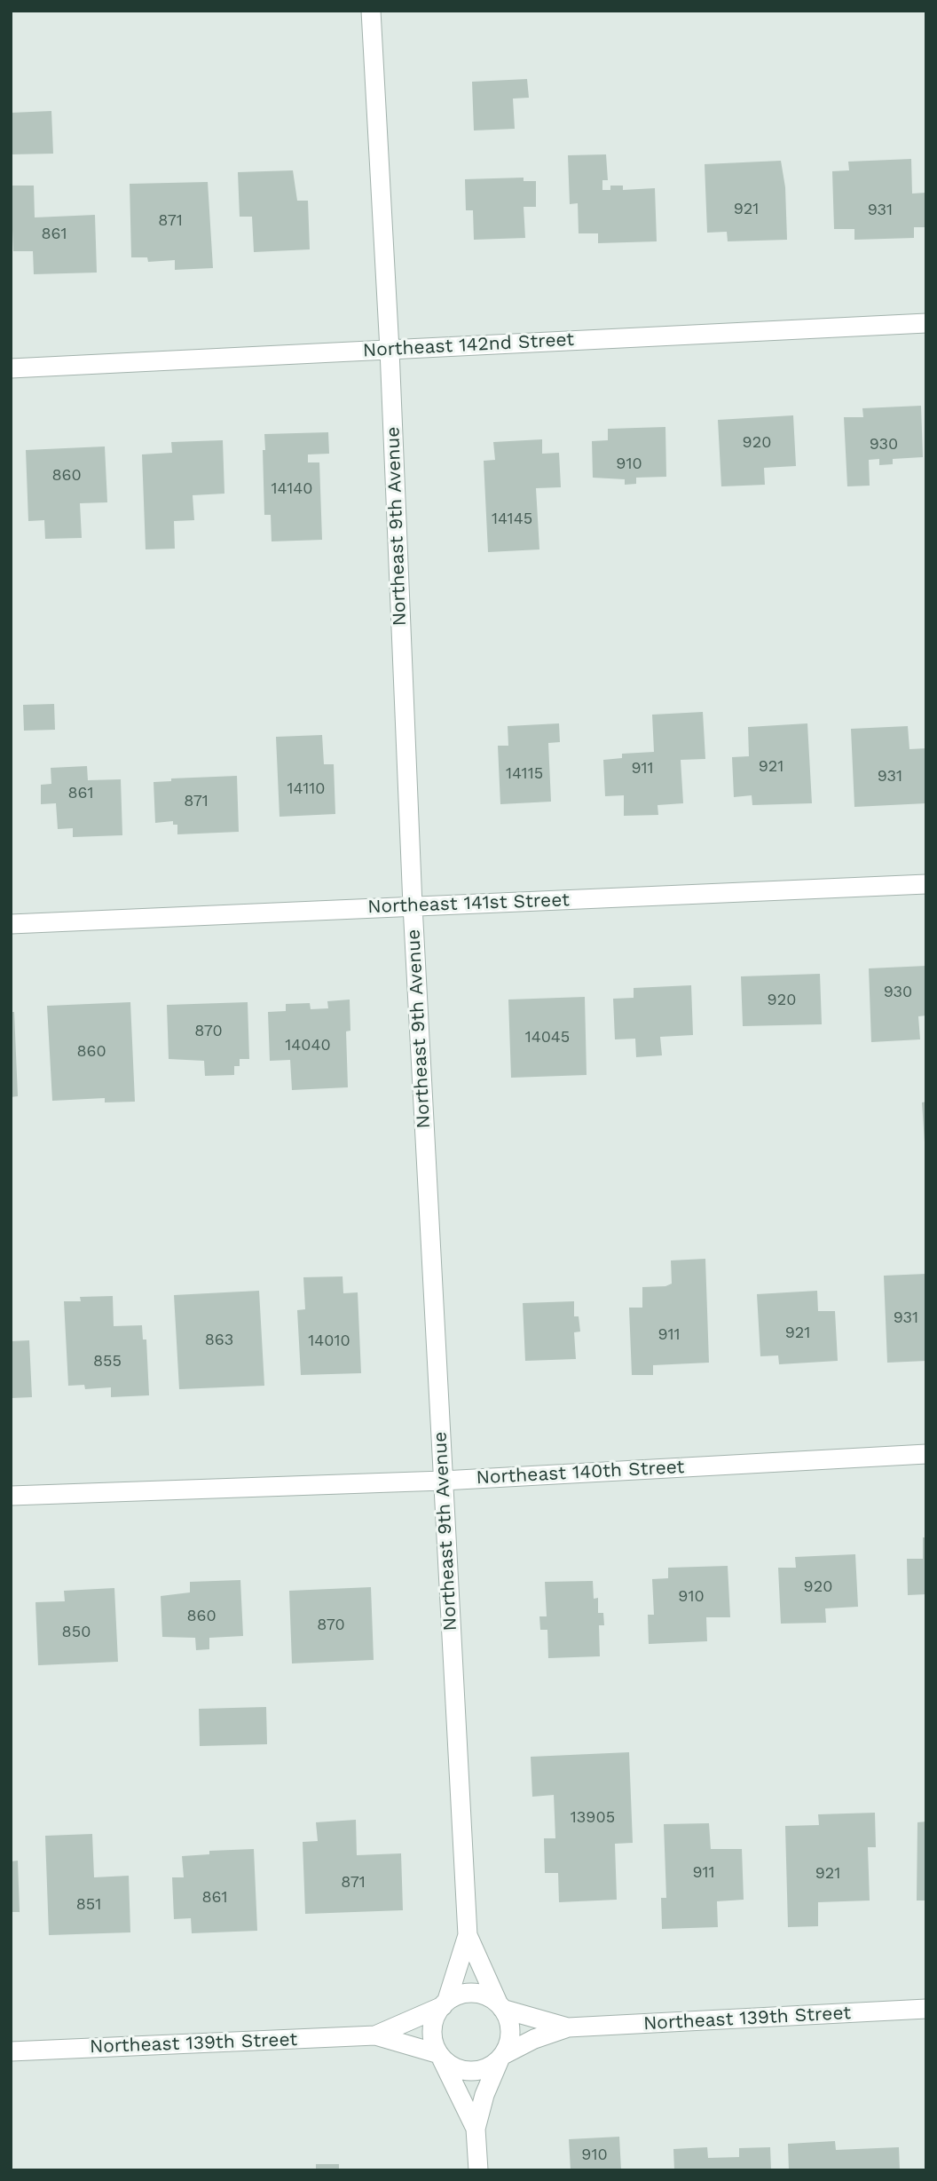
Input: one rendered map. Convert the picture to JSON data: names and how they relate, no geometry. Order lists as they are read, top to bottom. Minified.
{"streets":{"street":["Northeast 142nd Street","Northeast 9th Avenue","Northeast 141st Street","Northeast 140th Street","Northeast 139th Street"]},"crossings":[["Northeast 142nd Street","Northeast 9th Avenue"],["Northeast 9th Avenue","Northeast 141st Street"],["Northeast 9th Avenue","Northeast 140th Street"],["Northeast 9th Avenue","Northeast 139th Street"]],"house_numbers":["921","931","871","861","920","930","910","860","14140","14145","921","911","14115","931","14110","861","871","930","920","870","14045","14040","860","931","921","911","863","14010","855","920","910","860","870","850","13905","911","921","871","861","851","910"]}
